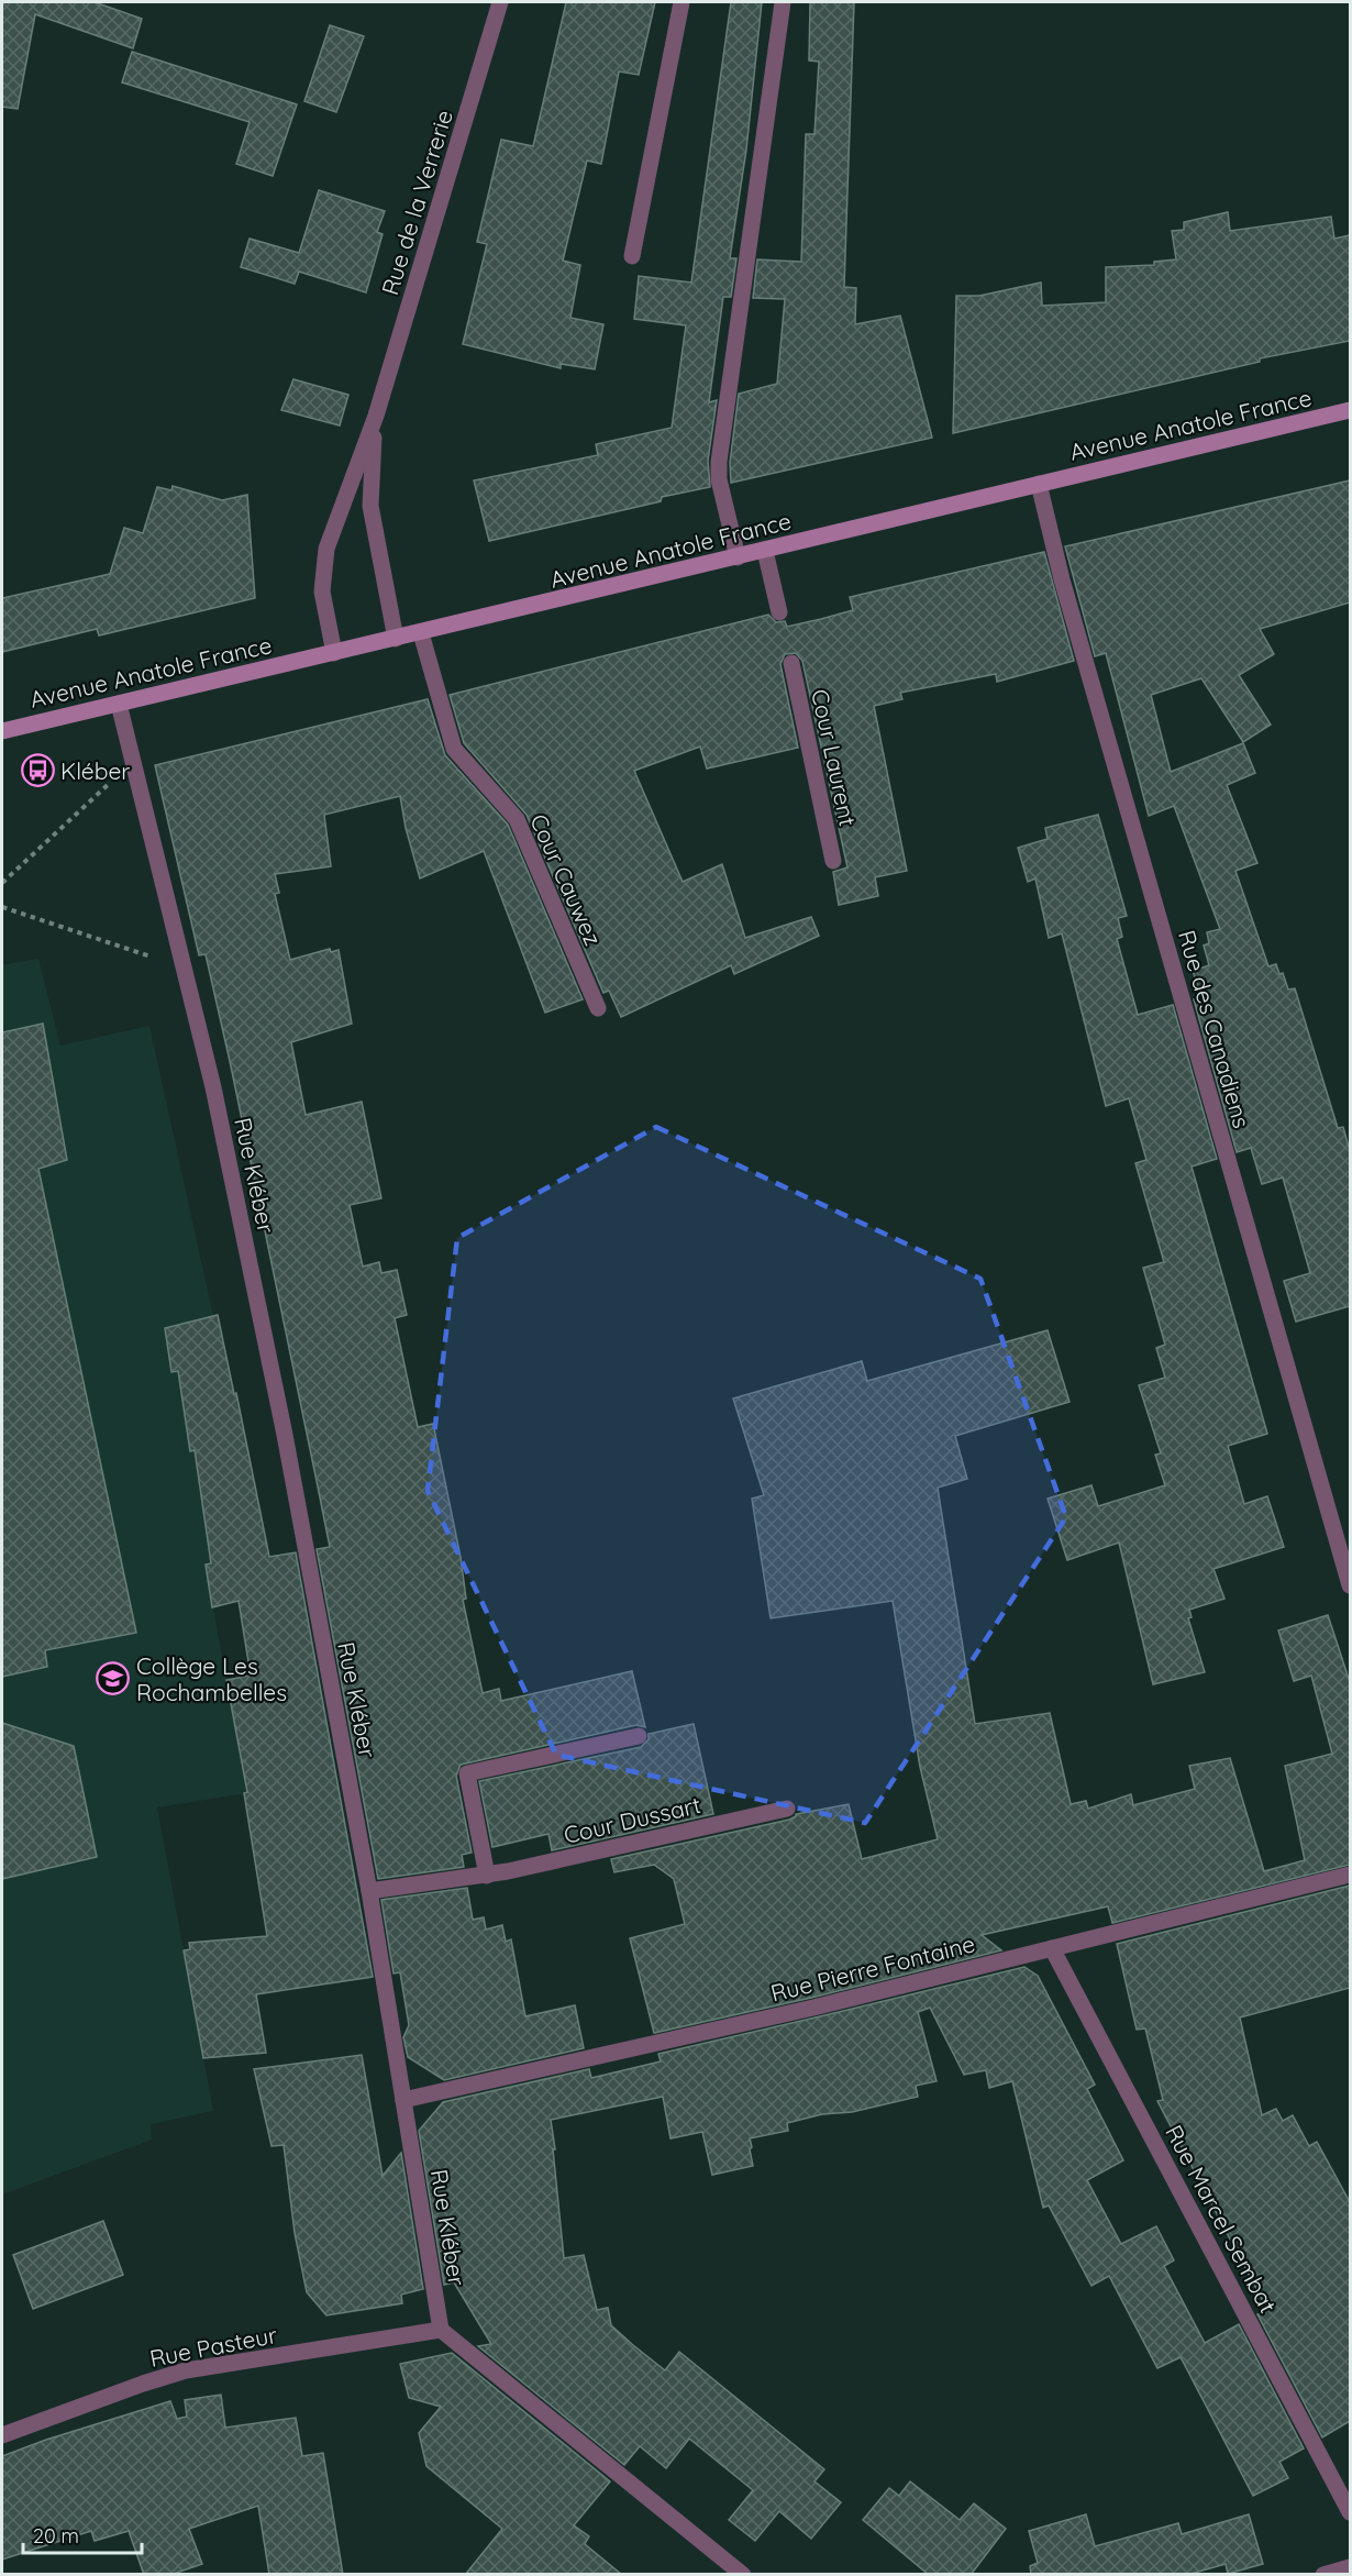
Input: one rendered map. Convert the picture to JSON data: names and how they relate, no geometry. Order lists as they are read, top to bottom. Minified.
{"streets":{"main road":["Avenue Anatole France"],"street":["Rue de la Verrerie","Cour Laurent","Cour Cauwez","Rue des Canadiens","Rue Kléber","Cour Dussart","Rue Pierre Fontaine","Rue Marcel Sembat","Rue Pasteur"]},"crossings":[["Rue de la Verrerie","Avenue Anatole France"],["Avenue Anatole France","Cour Cauwez"],["Avenue Anatole France","Rue des Canadiens"],["Avenue Anatole France","Rue Kléber"],["Rue Kléber","Cour Dussart"],["Rue Kléber","Rue Pierre Fontaine"],["Rue Kléber","Rue Pasteur"],["Rue Pierre Fontaine","Rue Marcel Sembat"]],"places":{"bus stop":["Kléber"],"school or university":["Collège Les Rochambelles"]},"scale_bar":"20 m"}
